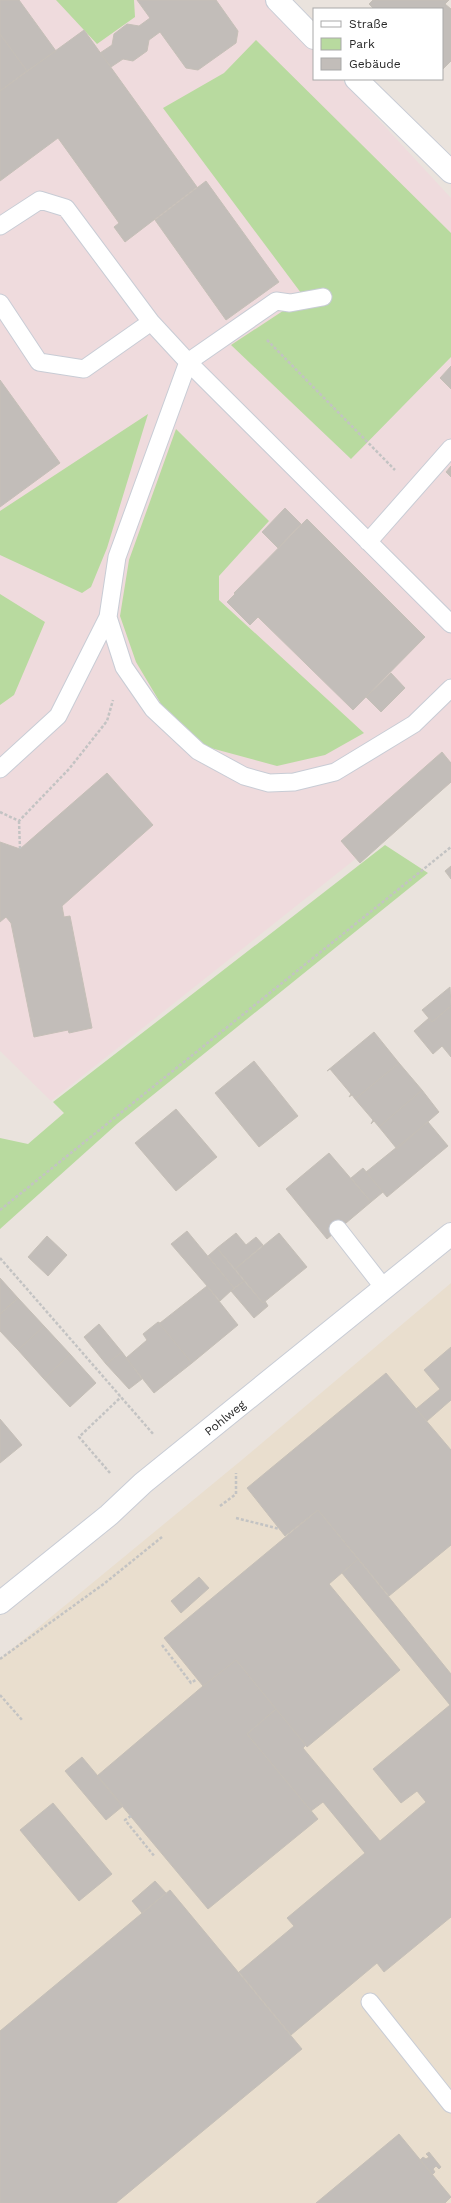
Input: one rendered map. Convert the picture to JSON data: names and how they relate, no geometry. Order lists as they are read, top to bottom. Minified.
{"streets":{"street":["Pohlweg"]},"legend":["Straße","Park","Gebäude"]}
